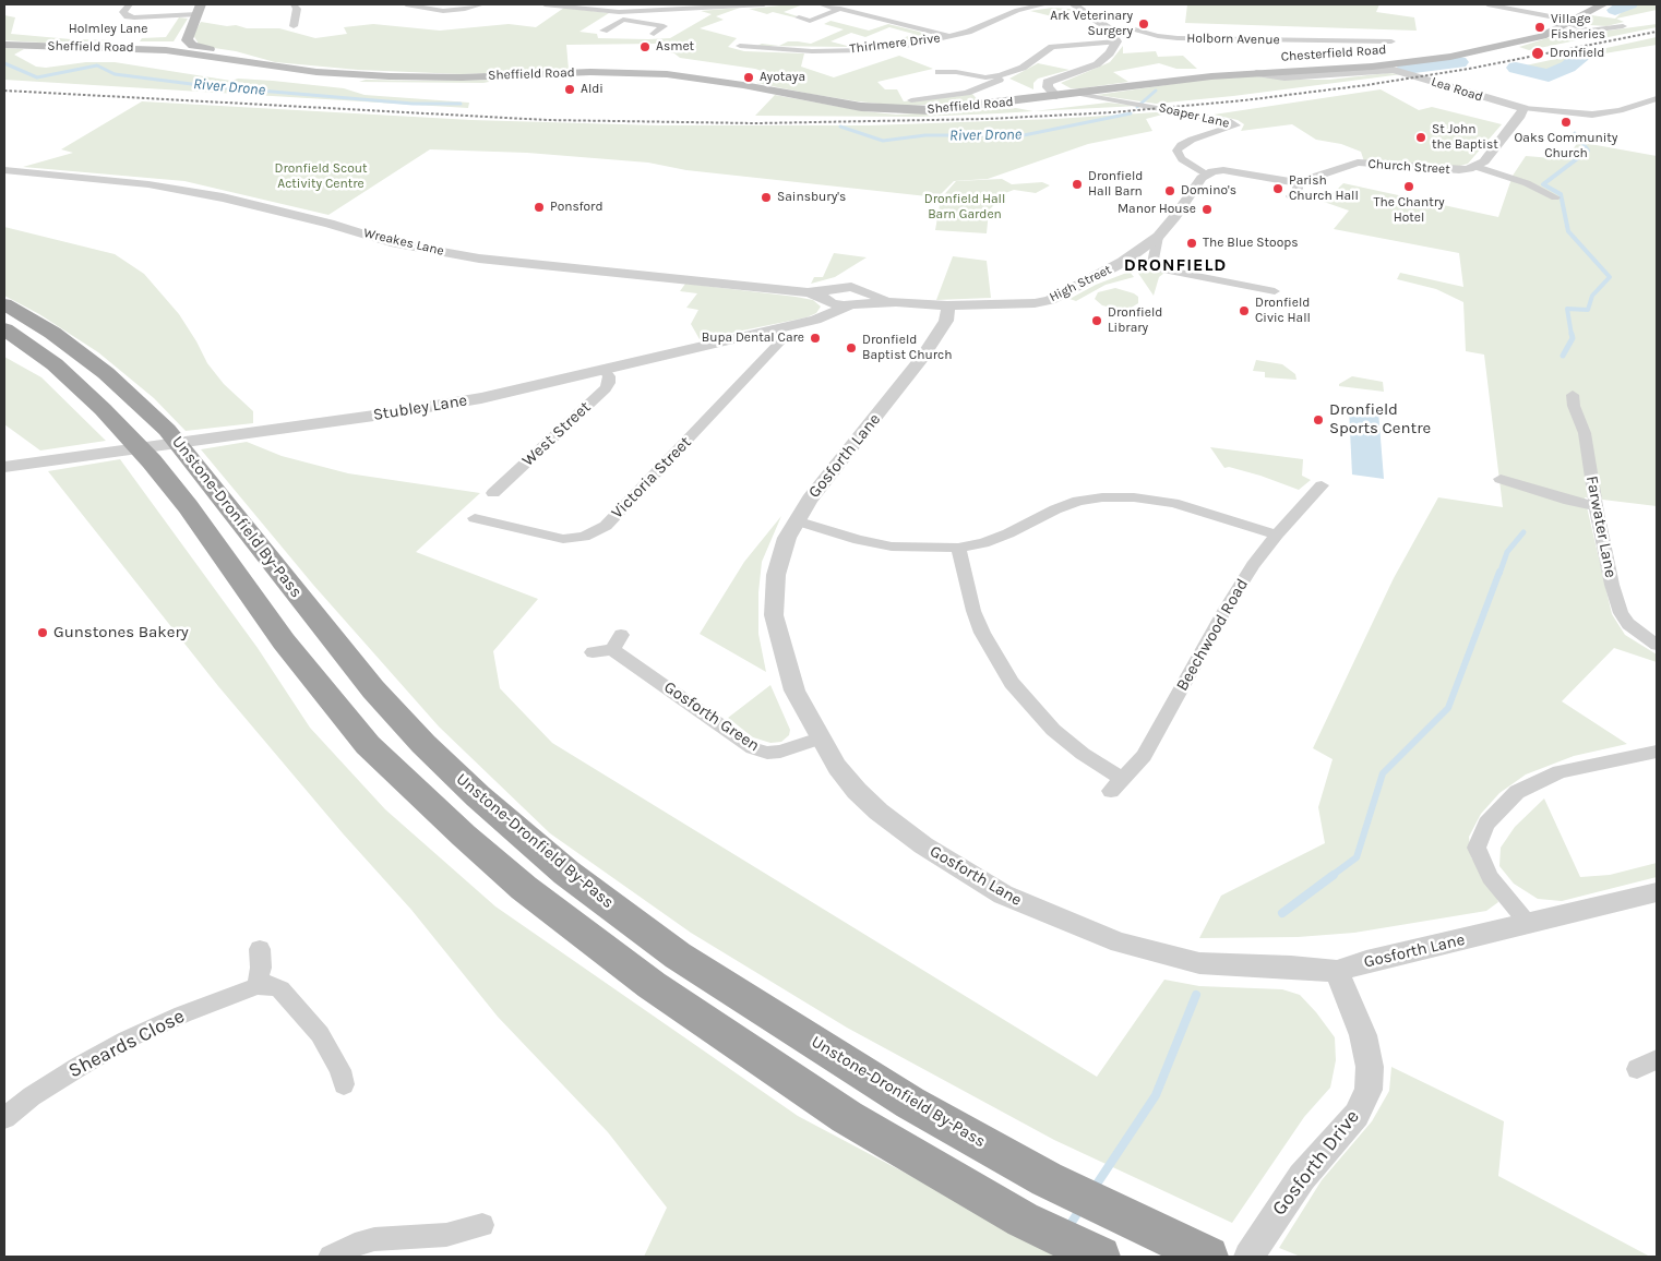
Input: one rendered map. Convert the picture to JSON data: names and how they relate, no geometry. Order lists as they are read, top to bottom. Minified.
{"streets":{"highway":["Unstone-Dronfield By-Pass"],"main road":["Holmley Lane","Sheffield Road","Chesterfield Road"],"street":["Holborn Avenue","Thirlmere Drive","Lea Road","Soaper Lane","Church Street","Wreakes Lane","High Street","Stubley Lane","West Street","Gosforth Lane","Victoria Street","Farwater Lane","Beechwood Road","Gosforth Green","Sheards Close","Gosforth Drive"]},"crossings":[["Holmley Lane","Sheffield Road"],["Sheffield Road","Chesterfield Road"],["Chesterfield Road","Lea Road"],["Chesterfield Road","Soaper Lane"],["Soaper Lane","Church Street"],["Soaper Lane","High Street"],["Church Street","High Street"],["Wreakes Lane","High Street"],["Wreakes Lane","Stubley Lane"],["Wreakes Lane","Gosforth Lane"],["High Street","Gosforth Lane"],["Stubley Lane","West Street"],["Stubley Lane","Victoria Street"],["Gosforth Lane","Gosforth Green"],["Gosforth Lane","Gosforth Drive"]],"districts":["DRONFIELD"],"water":["River Drone"],"parks":["Dronfield Scout Activity Centre","Dronfield Hall Barn Garden"],"places":["Ark Veterinary Surgery","Village Fisheries","Asmet","Dronfield","Ayotaya","Aldi","Oaks Community Church","St John the Baptist","Dronfield Hall Barn","The Chantry Hotel","Parish Church Hall","Domino's","Sainsbury's","Ponsford","Manor House","The Blue Stoops","Dronfield Civic Hall","Dronfield Library","Bupa Dental Care","Dronfield Baptist Church","Dronfield Sports Centre","Gunstones Bakery"]}
